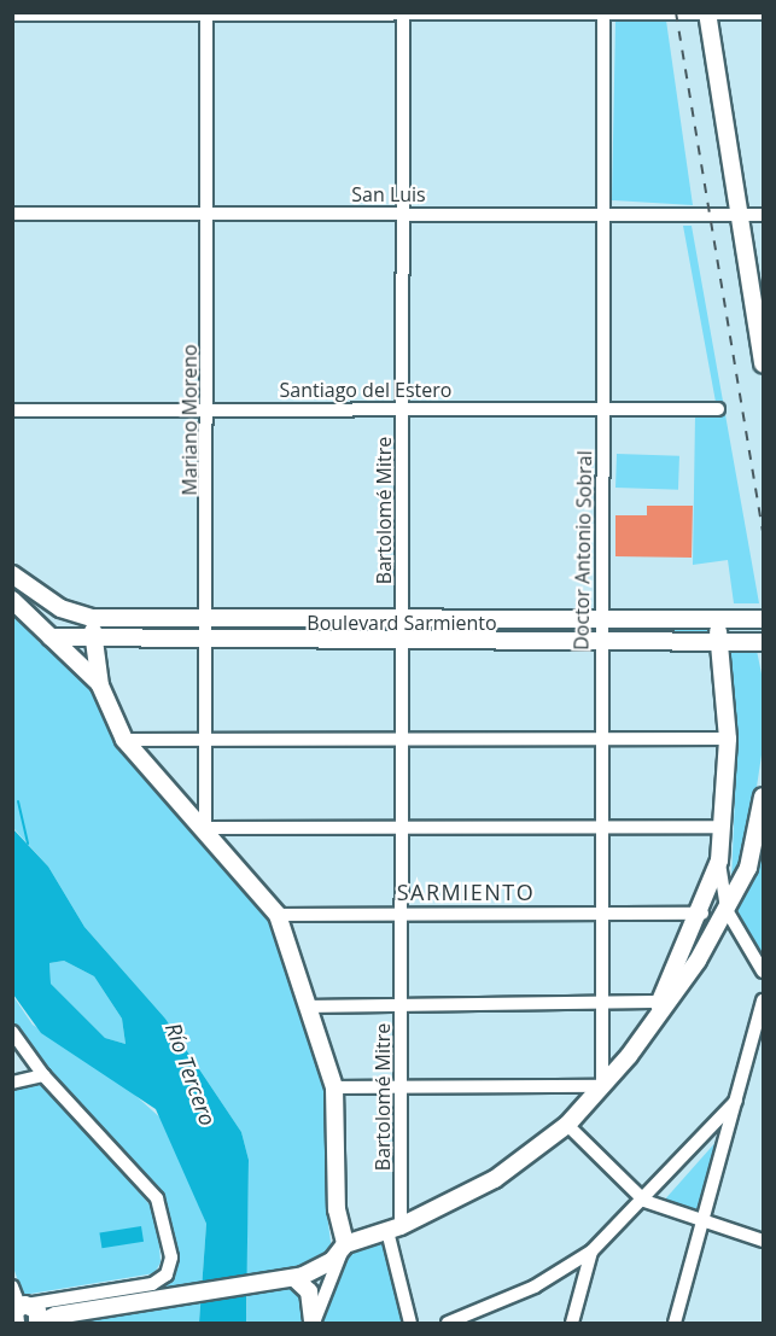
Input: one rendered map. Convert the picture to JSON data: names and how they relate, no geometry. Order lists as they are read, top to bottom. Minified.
{"streets":{"main road":["Boulevard Sarmiento"],"street":["San Luis","Santiago del Estero","Mariano Moreno","Bartolomé Mitre","Doctor Antonio Sobral"]},"crossings":[["San Luis","Mariano Moreno"],["San Luis","Bartolomé Mitre"],["San Luis","Doctor Antonio Sobral"],["Santiago del Estero","Mariano Moreno"],["Santiago del Estero","Bartolomé Mitre"],["Santiago del Estero","Doctor Antonio Sobral"],["Mariano Moreno","Boulevard Sarmiento"],["Bartolomé Mitre","Boulevard Sarmiento"],["Doctor Antonio Sobral","Boulevard Sarmiento"]],"districts":["SARMIENTO"],"water":["Río Tercero"]}
